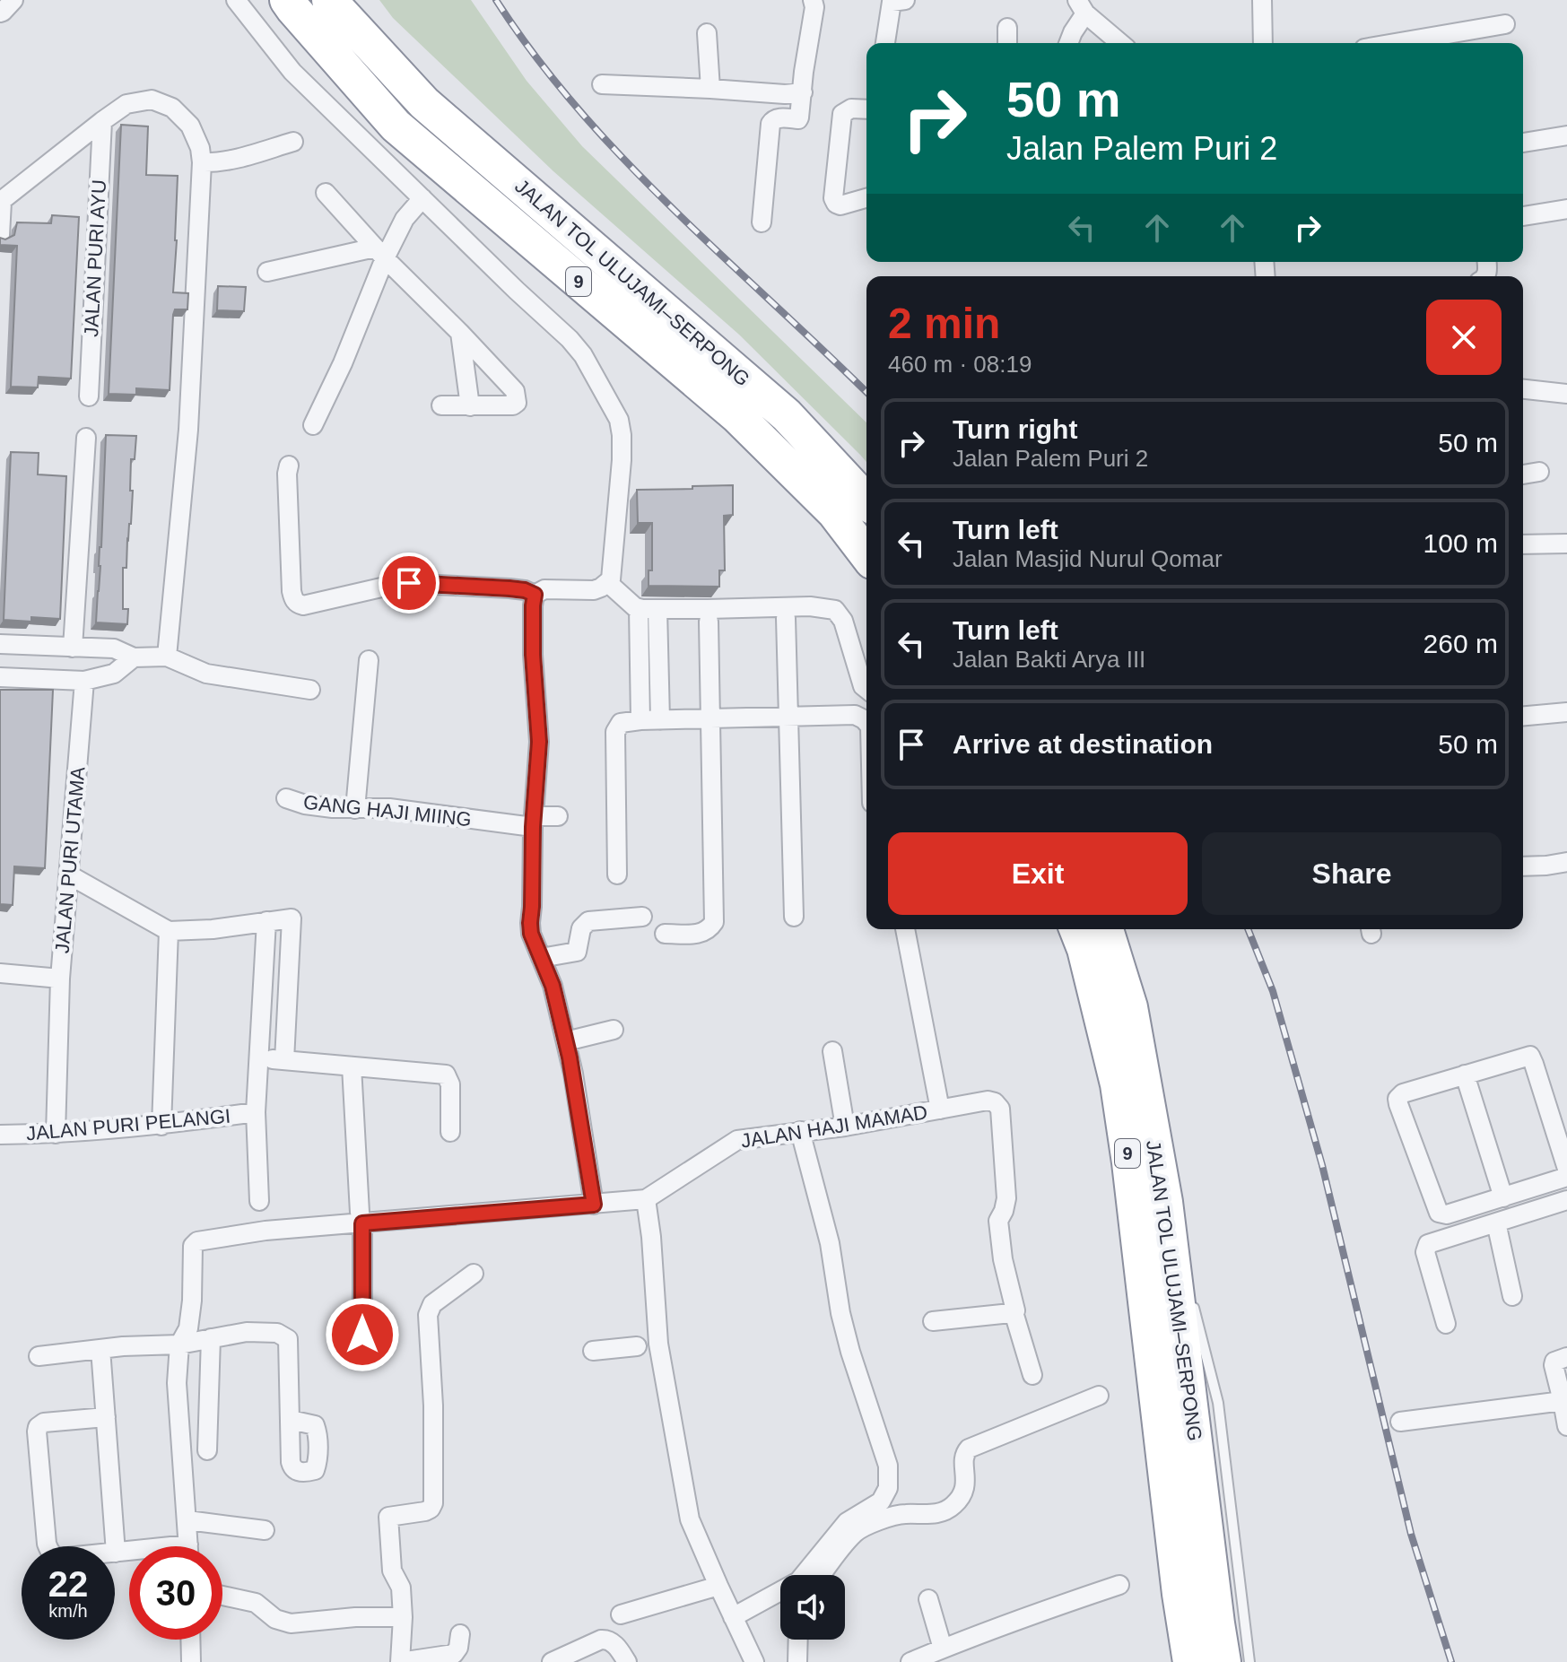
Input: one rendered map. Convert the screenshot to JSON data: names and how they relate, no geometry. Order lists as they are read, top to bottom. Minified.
{"streets":{"highway":["9","JALAN TOL ULUJAMI–SERPONG"],"street":["JALAN PURI AYU","GANG HAJI MIING","JALAN PURI UTAMA","JALAN PURI PELANGI","JALAN HAJI MAMAD"]},"page":{"turn":["50 m","Jalan Palem Puri 2"],"heading":["2 min","460 m · 08:19"],"list":[{"name":"Turn right","note":"Jalan Palem Puri 2","value":"50 m"},{"name":"Turn left","note":"Jalan Masjid Nurul Qomar","value":"100 m"},{"name":"Turn left","note":"Jalan Bakti Arya III","value":"260 m"},{"name":"Arrive at destination","value":"50 m"}],"buttons":["Exit","Share"],"speed":"22 km/h","limit":"30"}}
